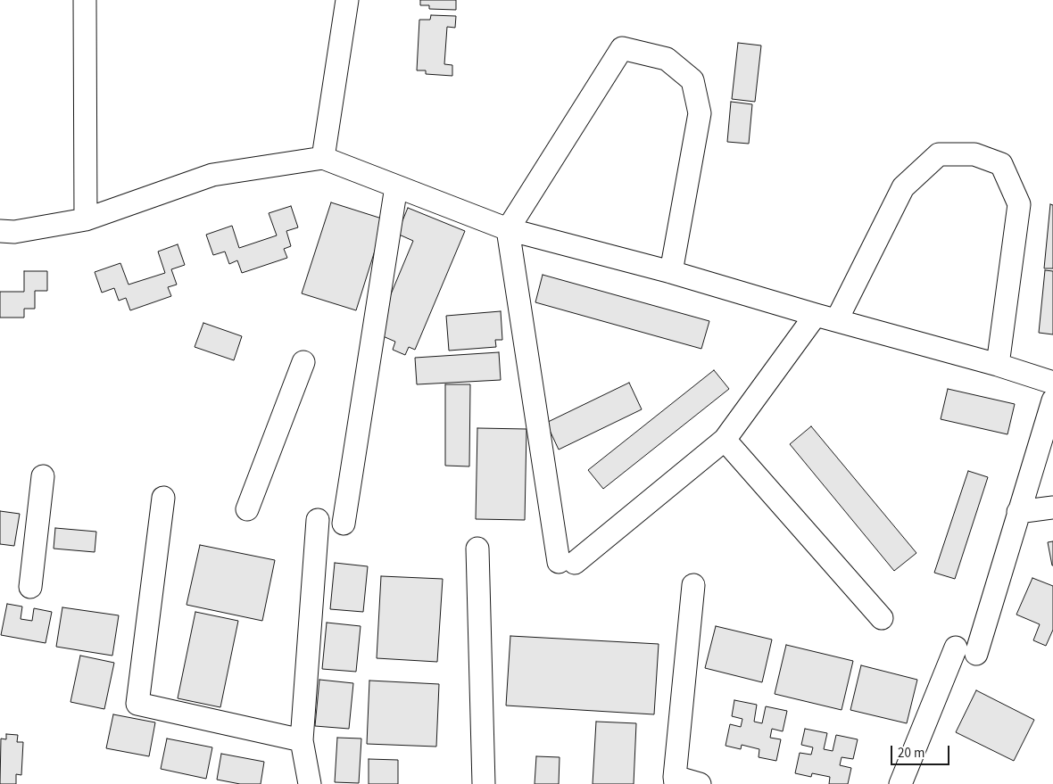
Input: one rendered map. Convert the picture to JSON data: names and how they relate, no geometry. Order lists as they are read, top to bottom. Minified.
{"scale_bar":"20 m"}
